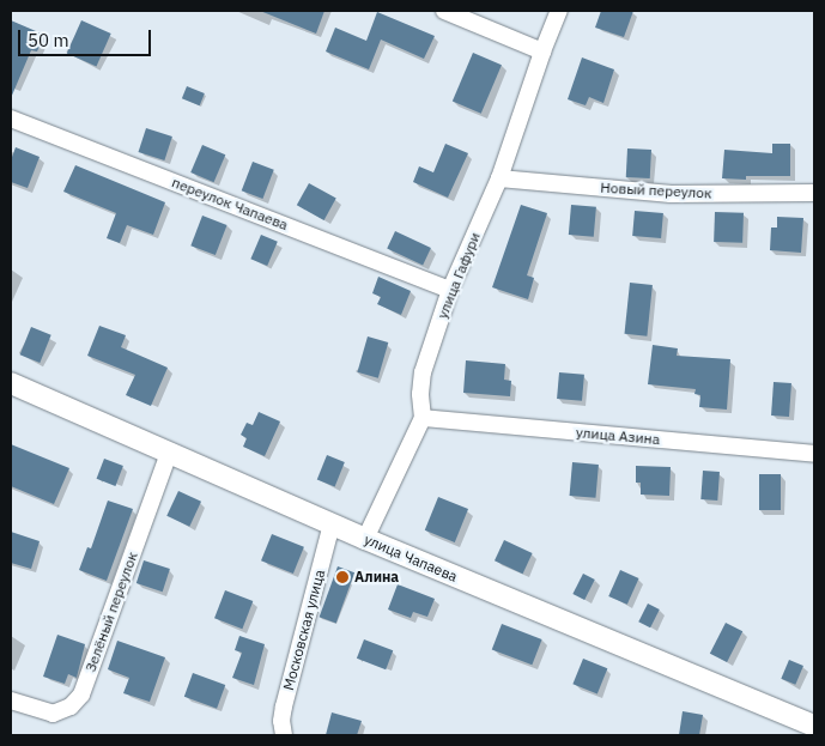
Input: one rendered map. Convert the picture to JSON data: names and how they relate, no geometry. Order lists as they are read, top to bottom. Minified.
{"streets":{"street":["Новый переулок","переулок Чапаева","улица Гафури","улица Азина","улица Чапаева","Зелёный переулок","Московская улица"]},"crossings":[["Новый переулок","улица Гафури"],["переулок Чапаева","улица Гафури"],["улица Гафури","улица Азина"],["улица Гафури","улица Чапаева"],["улица Чапаева","Зелёный переулок"],["улица Чапаева","Московская улица"]],"places":["Алина"],"scale_bar":"50 m"}
